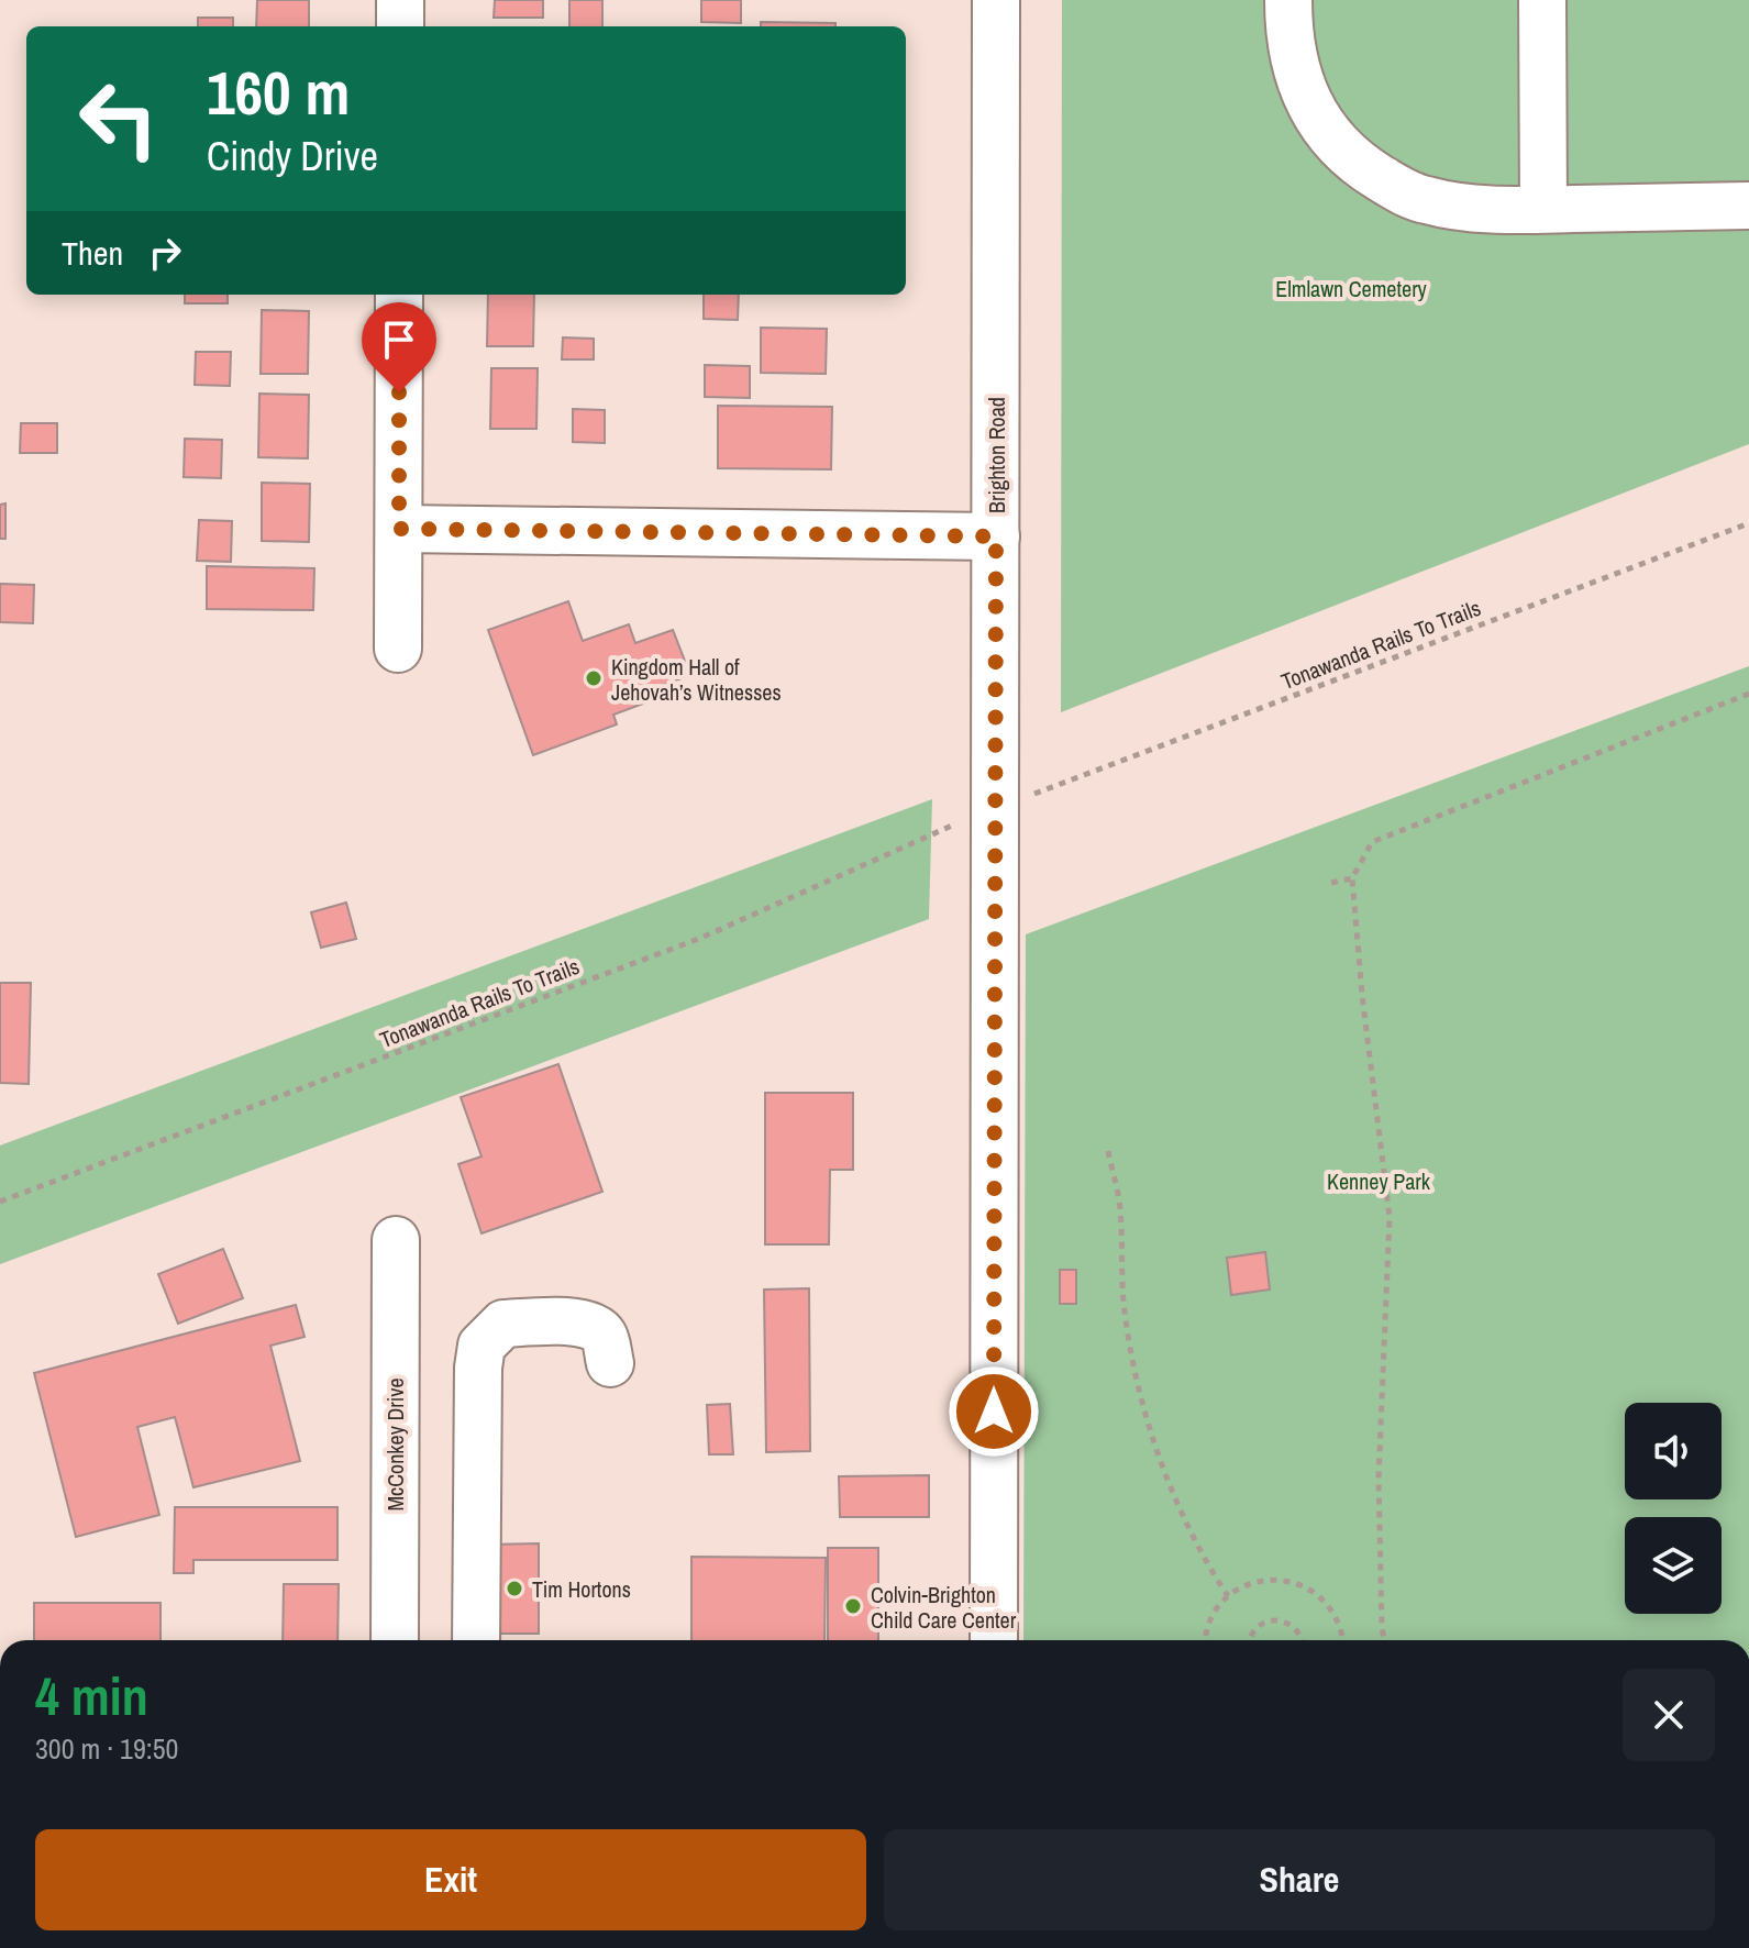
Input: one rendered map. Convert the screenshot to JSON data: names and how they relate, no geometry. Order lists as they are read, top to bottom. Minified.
{"streets":{"street":["Brighton Road","McConkey Drive"],"path":["Tonawanda Rails To Trails"]},"parks":["Elmlawn Cemetery","Kenney Park"],"places":["Kingdom Hall of Jehovah’s Witnesses","Tim Hortons","Colvin-Brighton Child Care Center"],"page":{"turn":["160 m","Cindy Drive"],"then":"Then","heading":["4 min","300 m · 19:50"],"buttons":["Exit","Share"]}}
